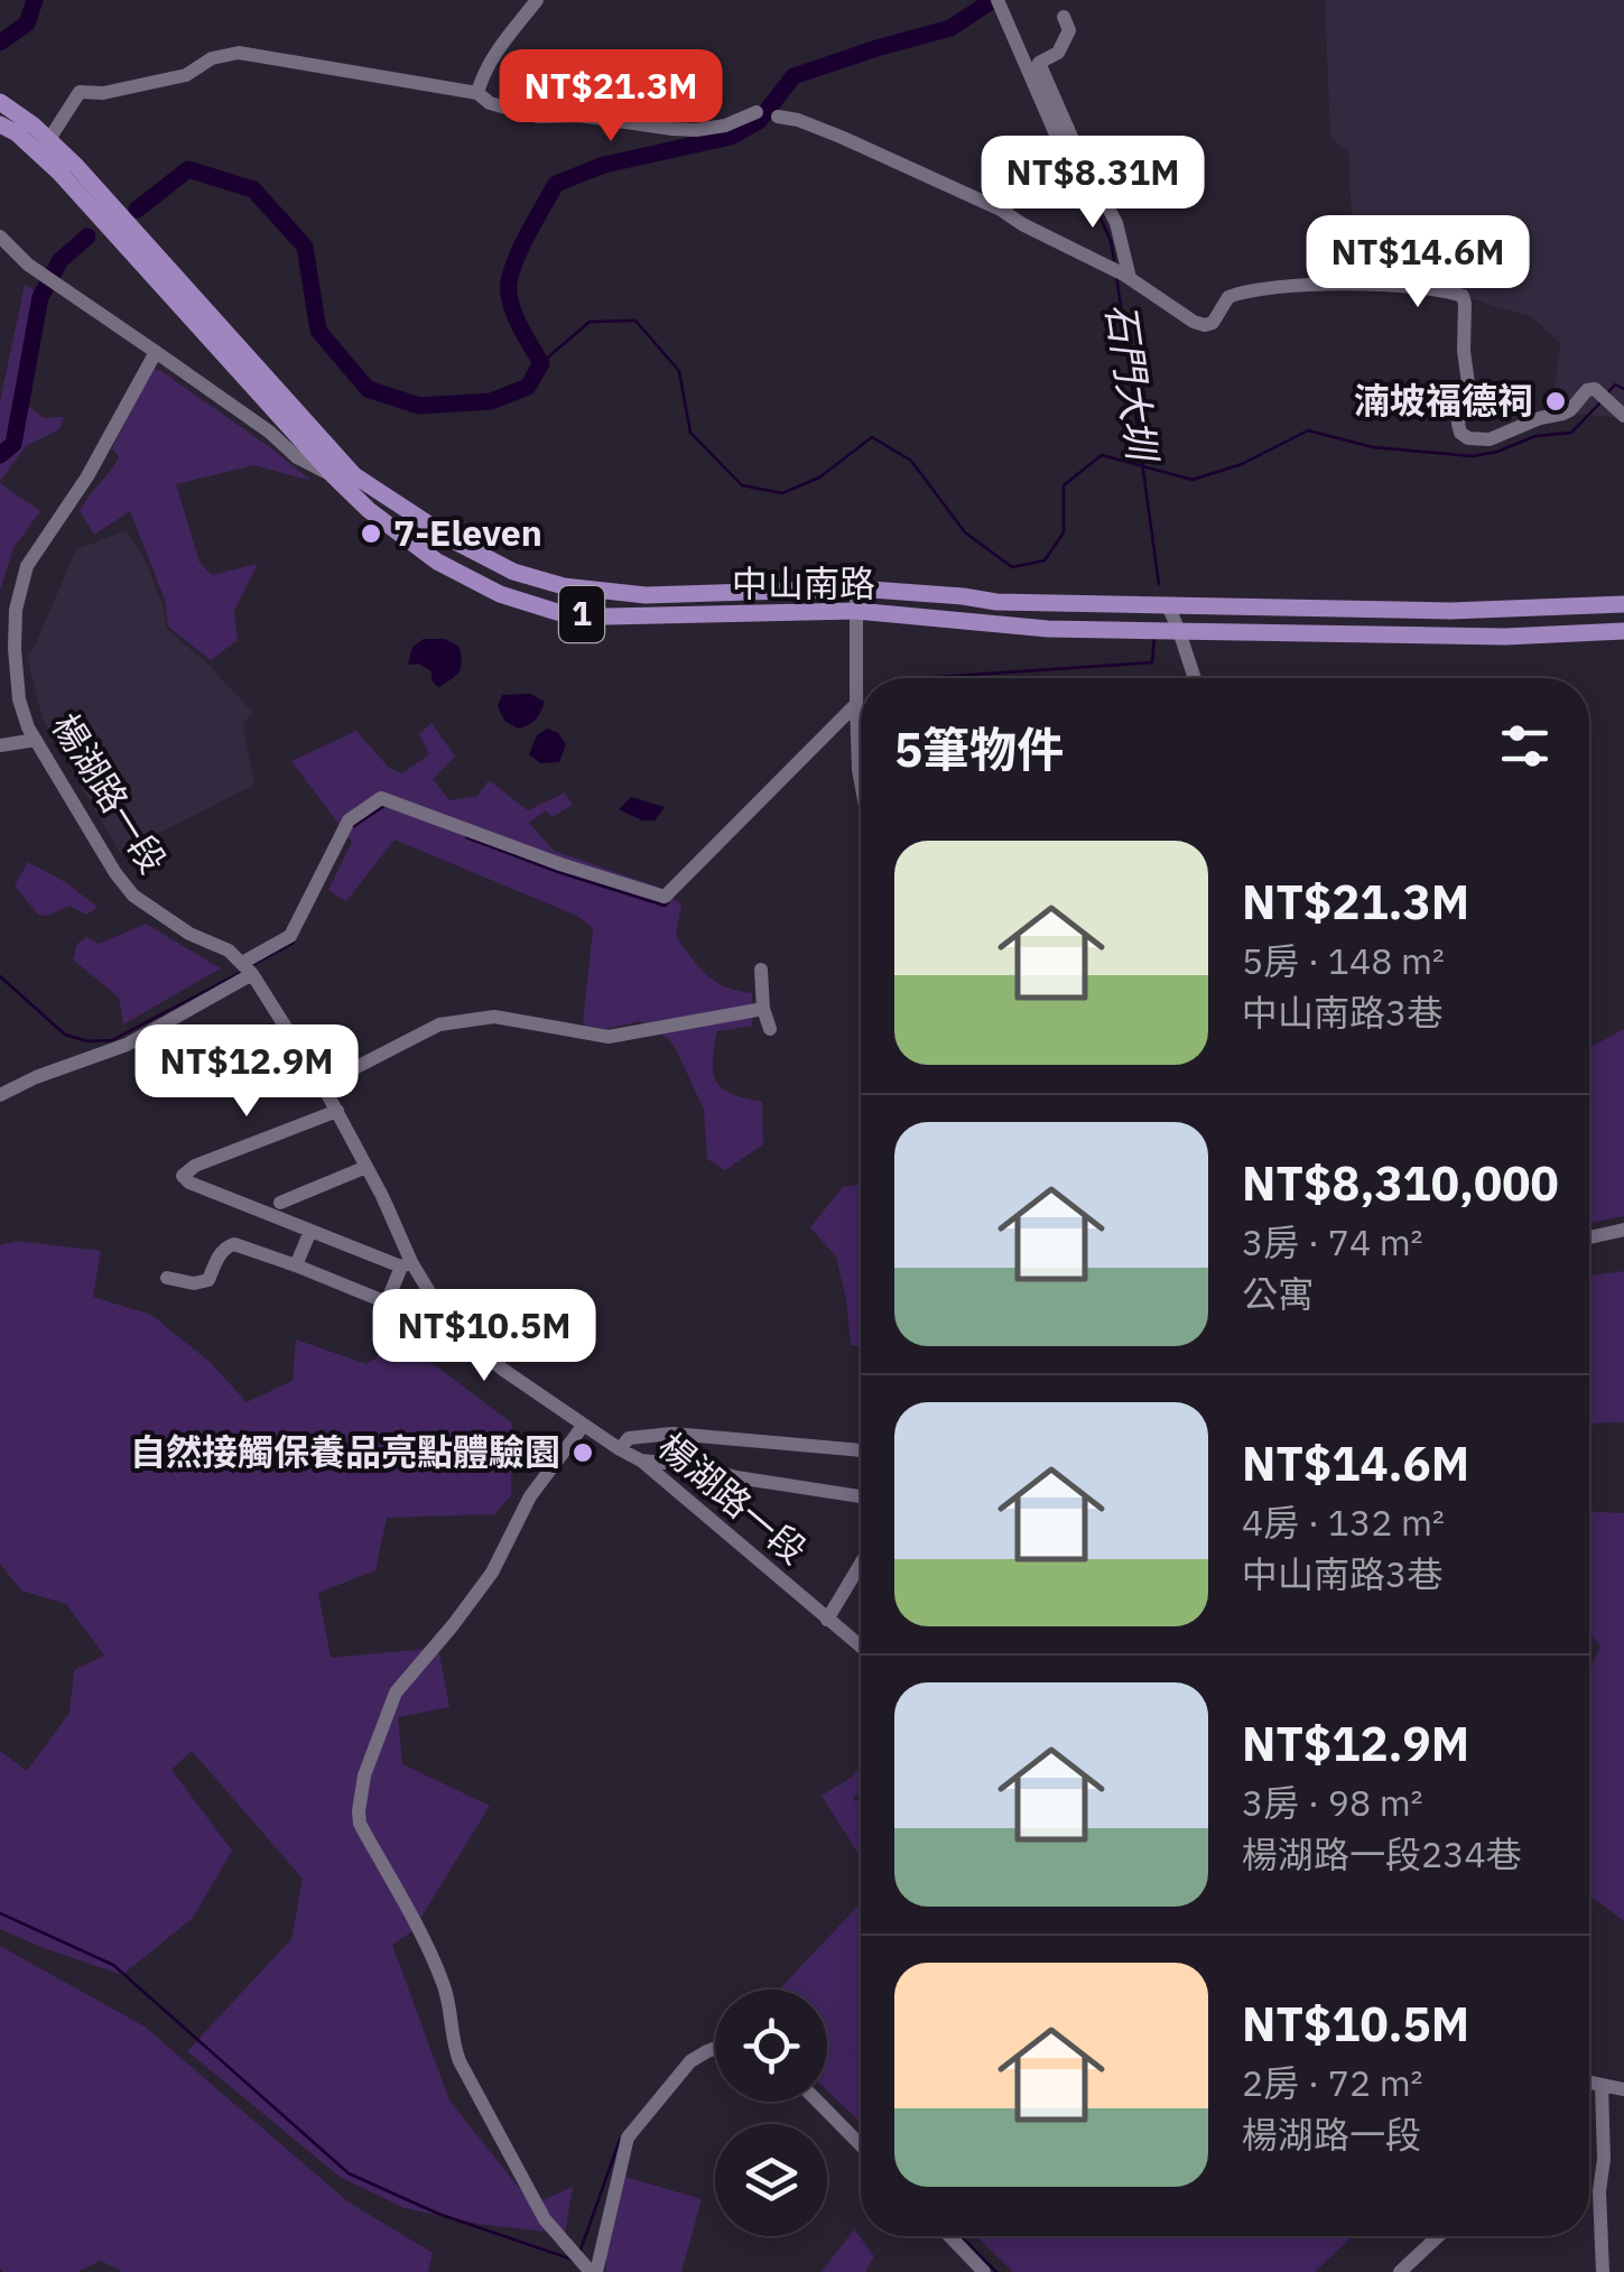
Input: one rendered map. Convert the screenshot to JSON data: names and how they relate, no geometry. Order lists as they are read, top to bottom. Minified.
{"streets":{"main road":["中山南路","1"],"street":["楊湖路一段"]},"crossings":[["中山南路","1"]],"water":["石門大圳"],"places":["湳坡福德祠","7-Eleven","自然接觸保養品亮點體驗園"],"page":{"price":["NT$21.3M","NT$8.31M","NT$14.6M","NT$12.9M","NT$10.5M"],"heading":"5筆物件","list":[{"name":"NT$21.3M","note":"5房 · 148 m² · 中山南路3巷"},{"name":"NT$8,310,000","note":"3房 · 74 m² · 公寓"},{"name":"NT$14.6M","note":"4房 · 132 m² · 中山南路3巷"},{"name":"NT$12.9M","note":"3房 · 98 m² · 楊湖路一段234巷"},{"name":"NT$10.5M","note":"2房 · 72 m² · 楊湖路一段"}]}}
